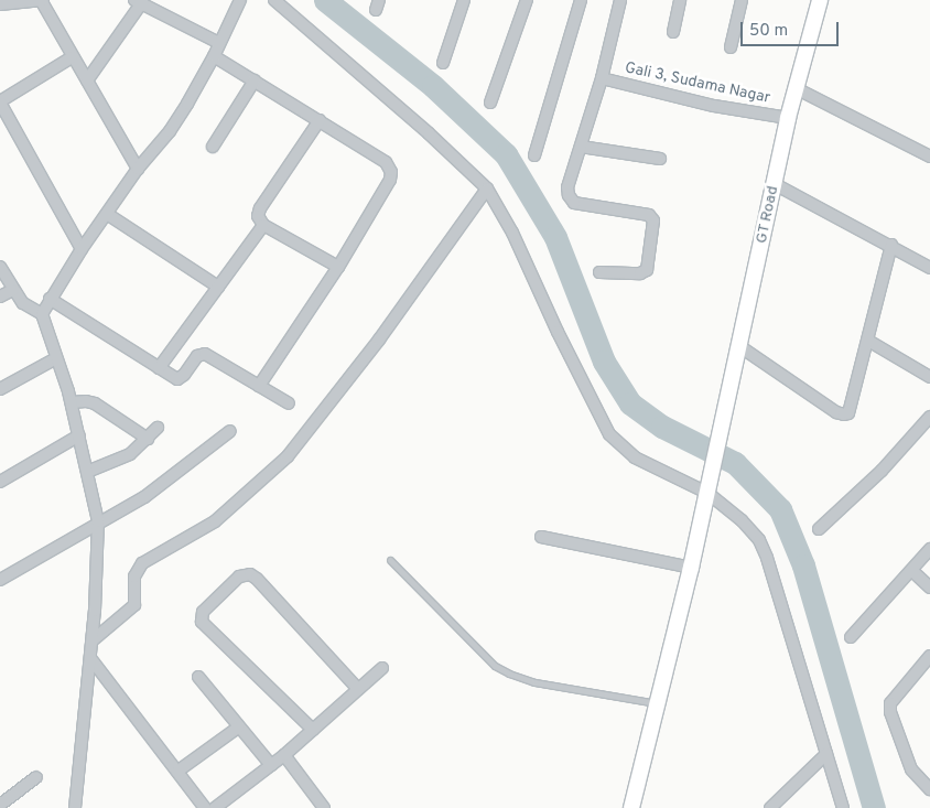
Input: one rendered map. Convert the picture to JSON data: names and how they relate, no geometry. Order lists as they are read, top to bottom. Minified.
{"streets":{"main road":["GT Road"],"street":["Gali 3, Sudama Nagar"]},"crossings":[["Gali 3, Sudama Nagar","GT Road"]],"scale_bar":"50 m"}
